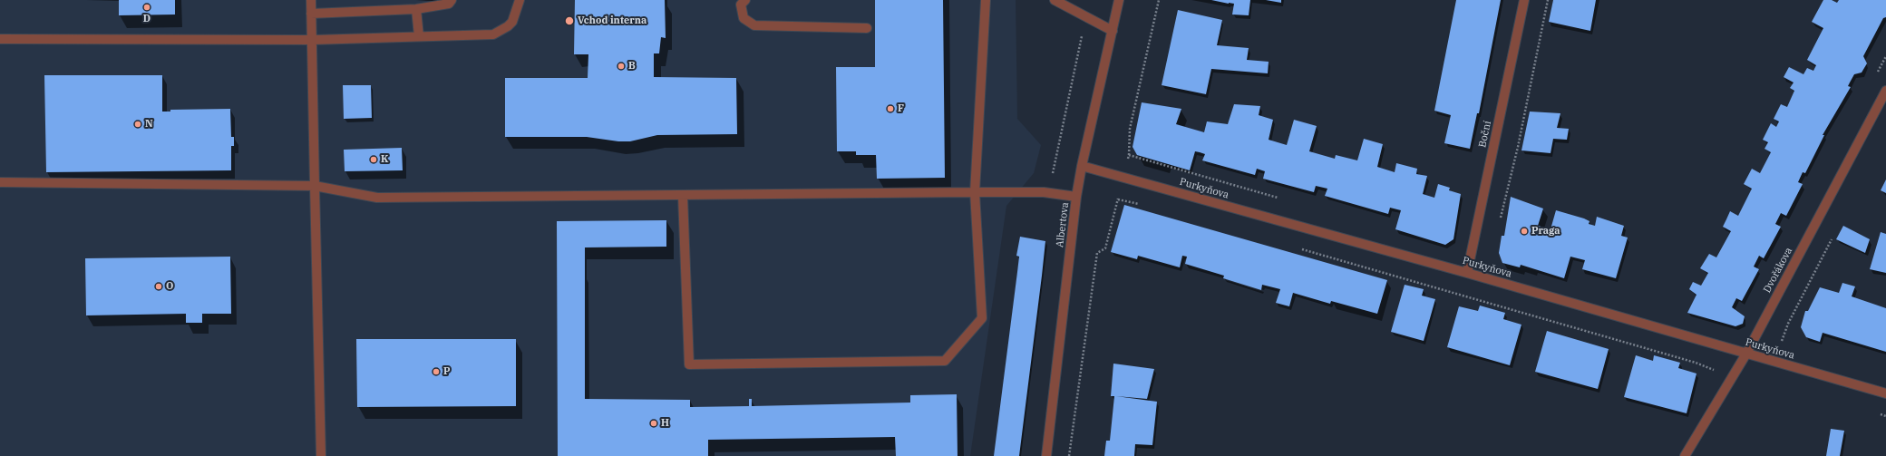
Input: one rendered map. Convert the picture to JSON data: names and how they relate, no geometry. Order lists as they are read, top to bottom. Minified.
{"streets":{"street":["Boční","Purkyňova","Albertova","Dvořákova"]},"crossings":[["Boční","Purkyňova"],["Purkyňova","Albertova"],["Purkyňova","Dvořákova"]],"places":["D","Vchod interna","B","F","N","K","Praga","O","P","H"]}
